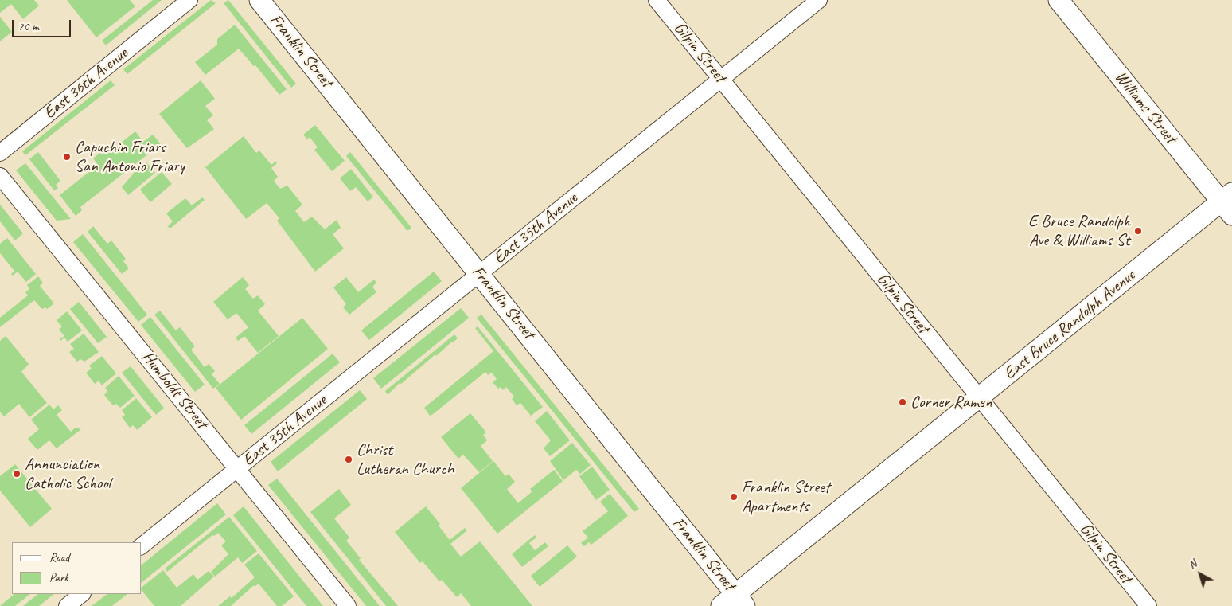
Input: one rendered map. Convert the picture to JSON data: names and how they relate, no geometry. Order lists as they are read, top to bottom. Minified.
{"streets":{"street":["Franklin Street","Gilpin Street","East 36th Avenue","Williams Street","East 35th Avenue","East Bruce Randolph Avenue","Humboldt Street"]},"crossings":[["Franklin Street","East 35th Avenue"],["Franklin Street","East Bruce Randolph Avenue"],["Gilpin Street","East 35th Avenue"],["Gilpin Street","East Bruce Randolph Avenue"],["Williams Street","East Bruce Randolph Avenue"],["East 35th Avenue","Humboldt Street"]],"places":["Capuchin Friars San Antonio Friary","E Bruce Randolph Ave & Williams St","Corner Ramen","Christ Lutheran Church","Annunciation Catholic School","Franklin Street Apartments"],"legend":["Road","Park"],"scale_bar":"20 m","north":"top left"}
